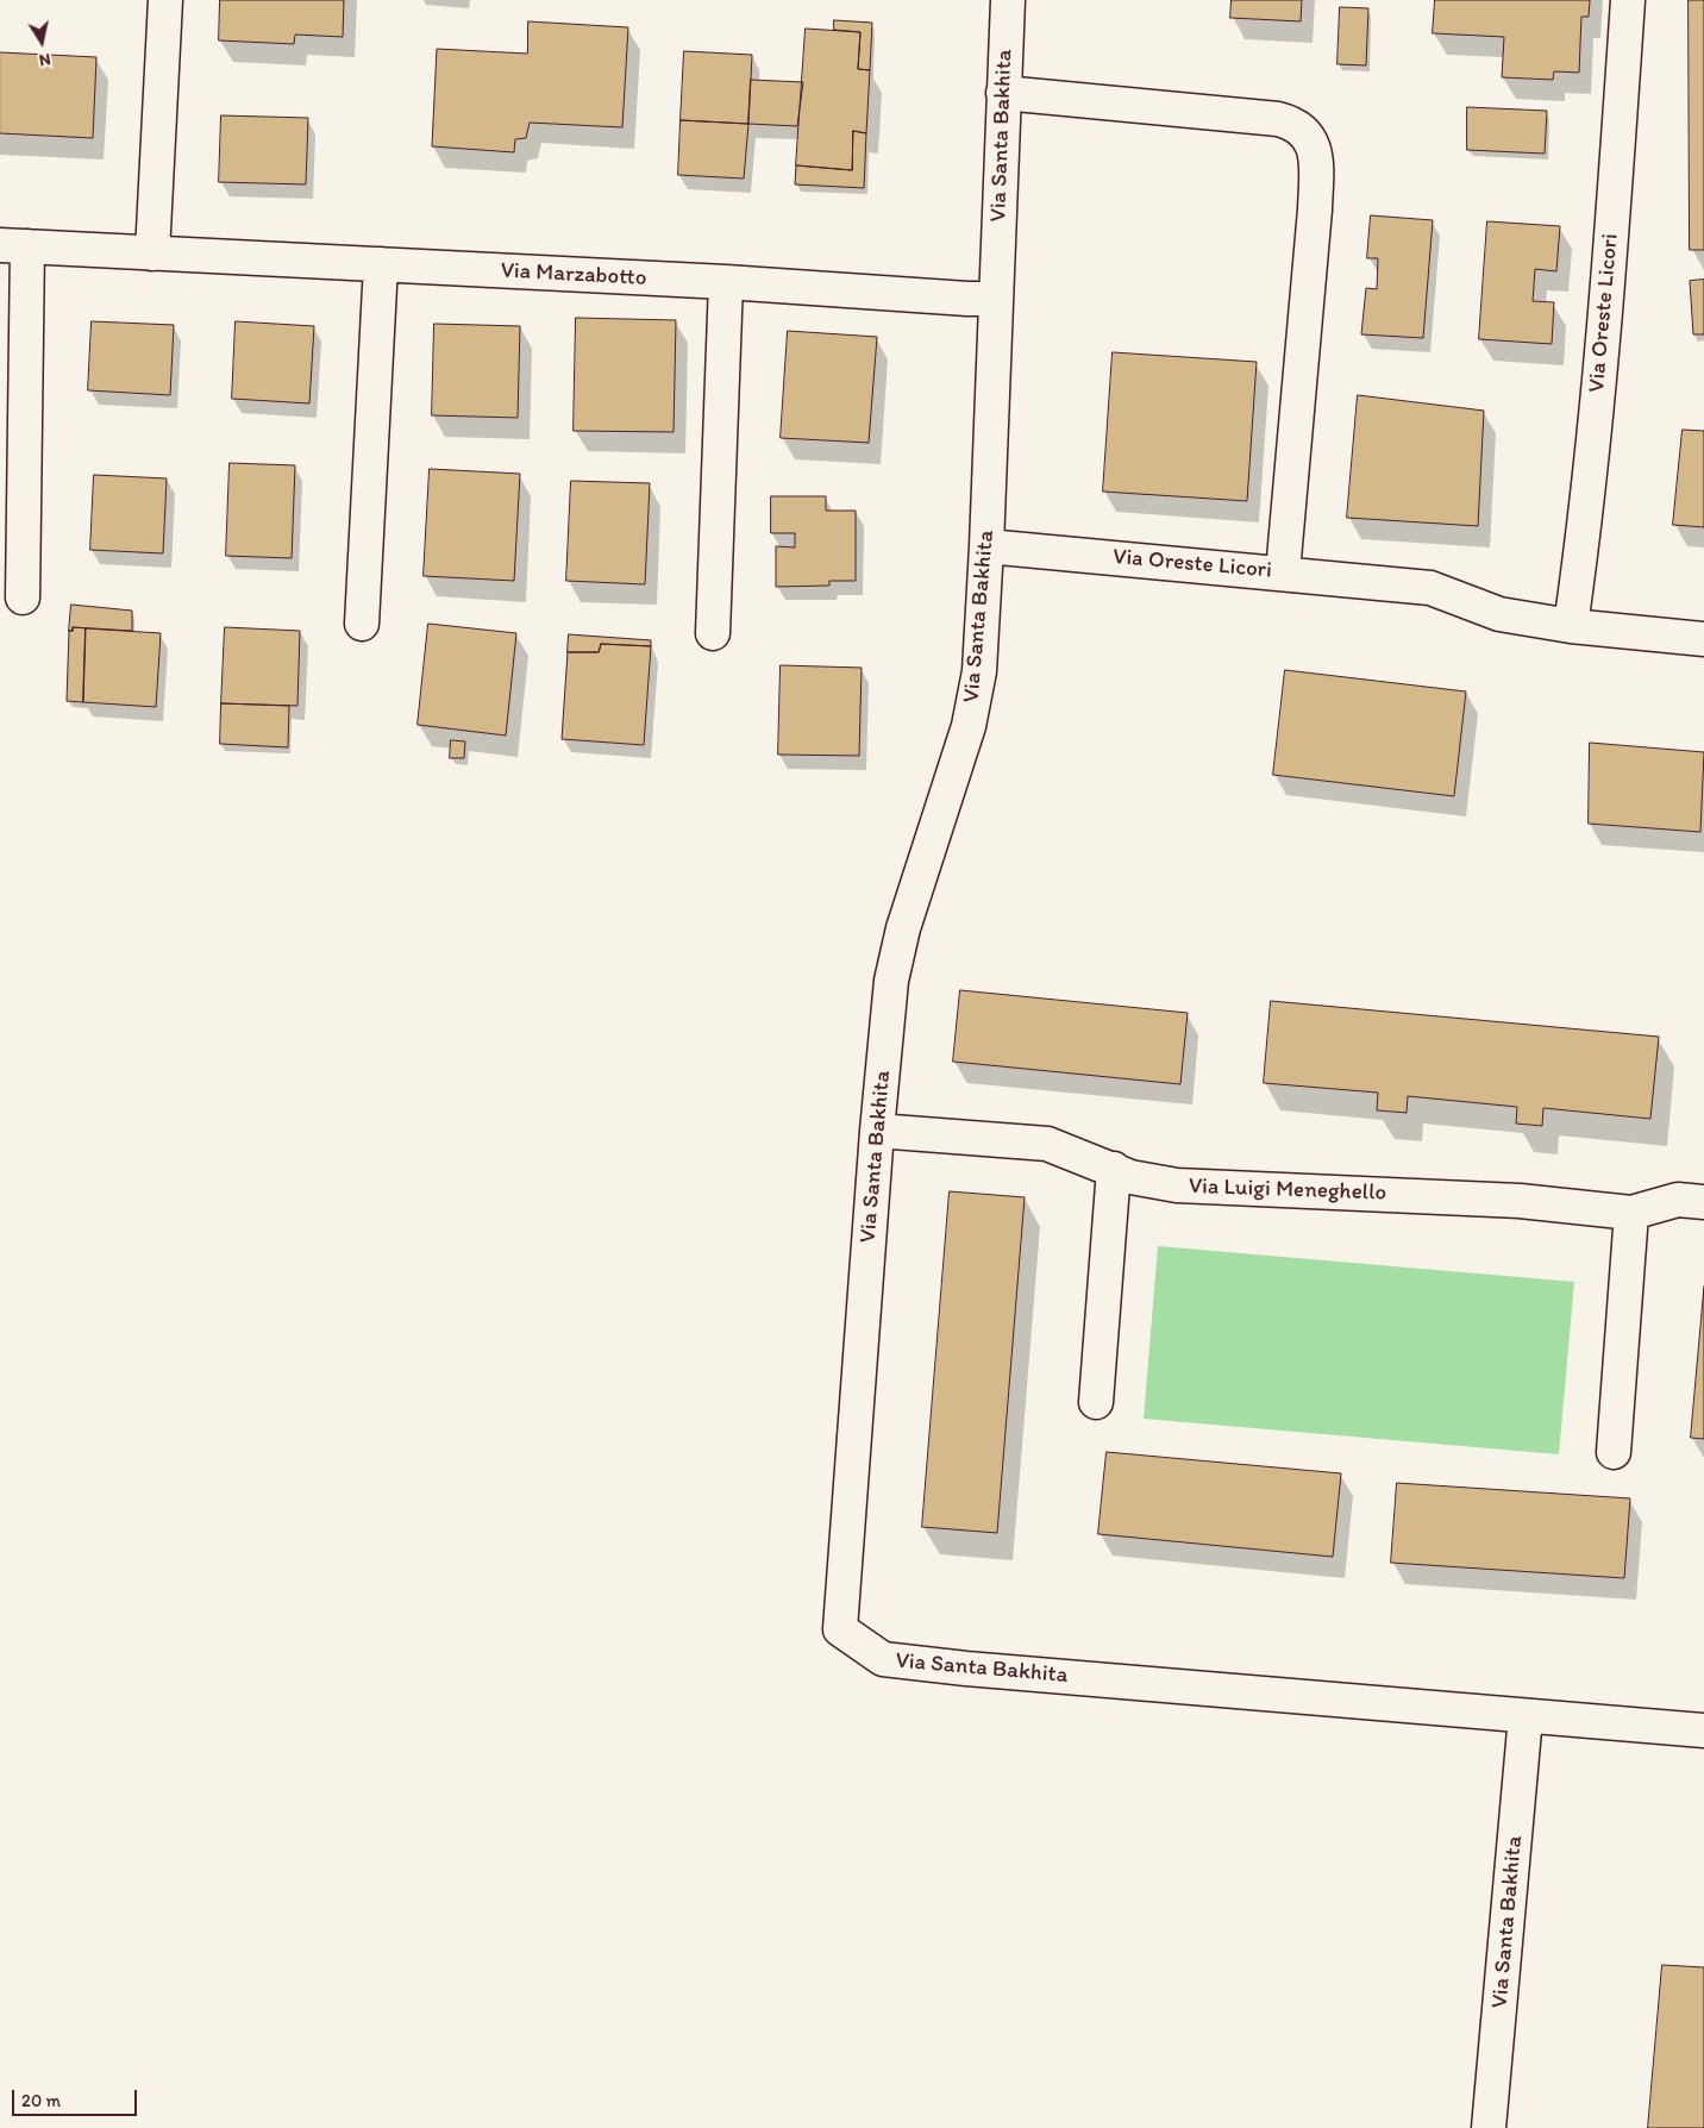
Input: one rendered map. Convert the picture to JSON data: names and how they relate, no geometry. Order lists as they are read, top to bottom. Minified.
{"streets":{"street":["Via Santa Bakhita","Via Marzabotto","Via Oreste Licori","Via Luigi Meneghello"]},"crossings":[["Via Santa Bakhita","Via Marzabotto"],["Via Santa Bakhita","Via Oreste Licori"],["Via Santa Bakhita","Via Luigi Meneghello"]],"scale_bar":"20 m","north":"bottom"}
